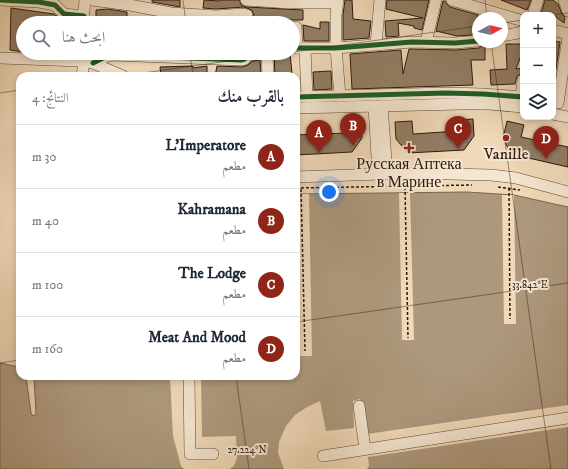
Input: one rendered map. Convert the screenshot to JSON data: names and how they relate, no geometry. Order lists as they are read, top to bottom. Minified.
{"places":{"other":["Vanille"],"health":["Русская Аптека в Марине"]},"north":"right","page":{"map_buttons":["+","−"],"search":"ابحث هنا","heading":["بالقرب منك","النتائج: 4"],"pins":["B","C","A","D"],"list":[{"mark":"A","name":"L'Imperatore","note":"مطعم","value":"30 m"},{"mark":"B","name":"Kahramana","note":"مطعم","value":"40 m"},{"mark":"C","name":"The Lodge","note":"مطعم","value":"100 m"},{"mark":"D","name":"Meat And Mood","note":"مطعم","value":"160 m"}]},"coordinates":["33.842°E","27.224°N"]}
